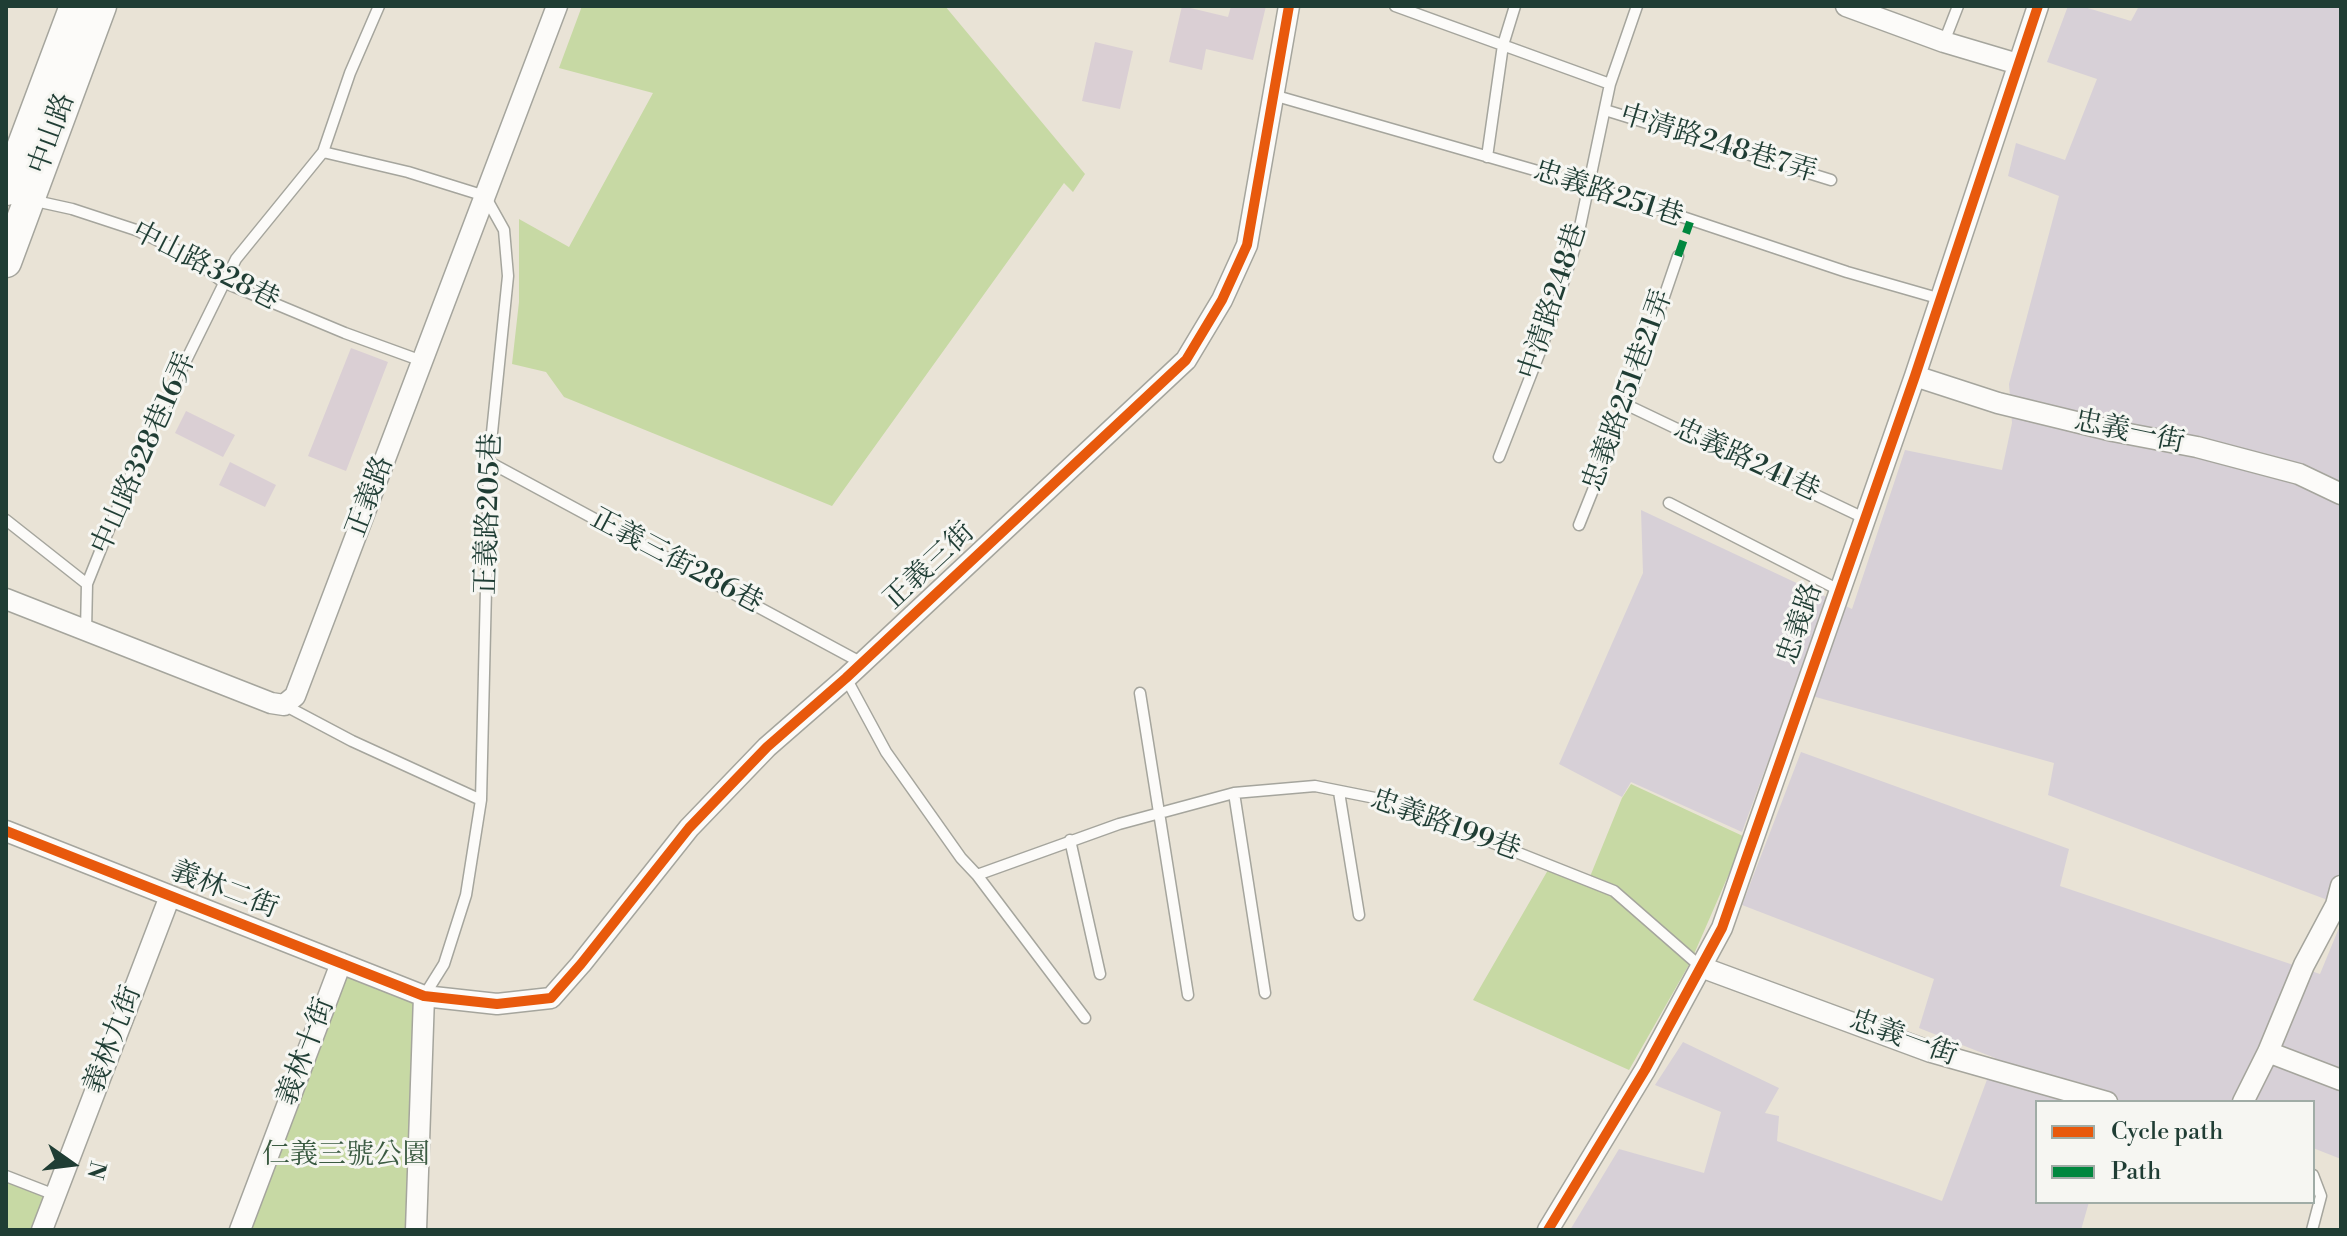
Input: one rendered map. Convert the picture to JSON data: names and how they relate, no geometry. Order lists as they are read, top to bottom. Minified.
{"streets":{"main road":["中山路"],"street":["忠義一街","正義路","正義三街","忠義路","義林二街","義林九街","義林十街"],"lane":["中清路248巷7弄","忠義路251巷","中山路328巷","中清路248巷","忠義路251巷21弄","中山路328巷16弄","忠義路241巷","正義路205巷","正義三街286巷","忠義路199巷"]},"crossings":[["中山路","中山路328巷"],["中清路248巷7弄","中清路248巷"],["忠義路251巷","中清路248巷"],["忠義路251巷","正義三街"],["忠義路251巷","忠義路"],["中山路328巷","中山路328巷16弄"],["中山路328巷","正義路"],["忠義路251巷21弄","忠義路241巷"],["忠義一街","忠義路"],["忠義一街","忠義路199巷"],["忠義路241巷","忠義路"],["正義路","正義路205巷"],["正義路205巷","正義三街286巷"],["正義路205巷","正義三街"],["正義路205巷","義林二街"],["正義三街286巷","正義三街"],["正義三街","義林二街"],["忠義路","忠義路199巷"],["義林二街","義林九街"],["義林二街","義林十街"]],"parks":["仁義三號公園"],"legend":["Cycle path","Path"],"north":"right"}
